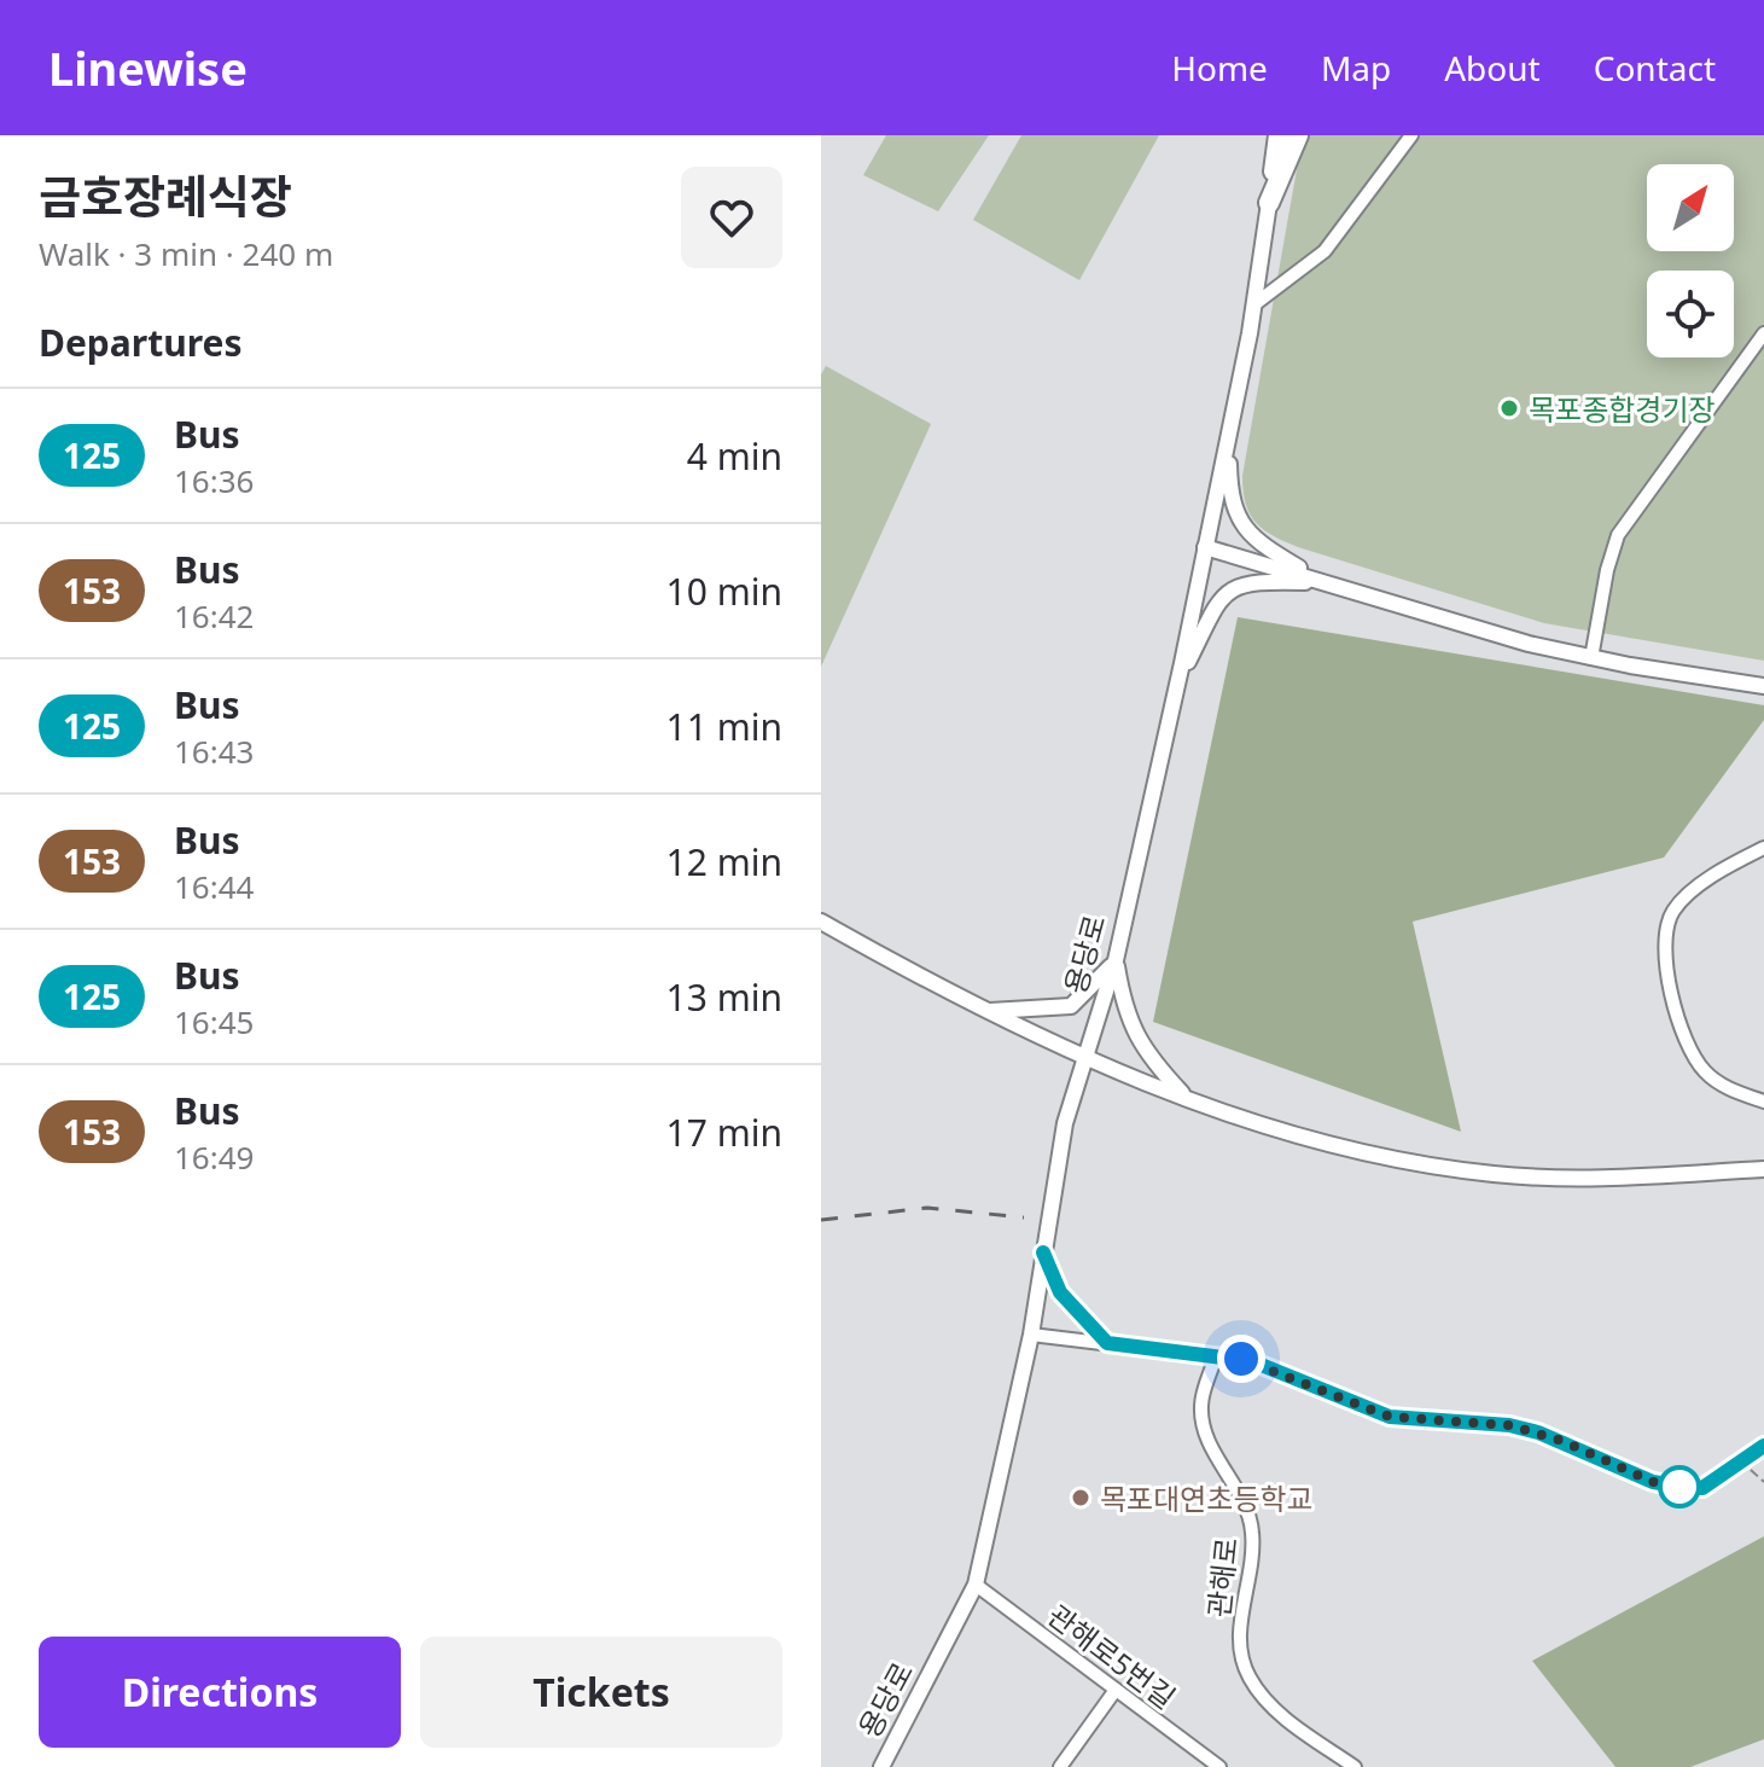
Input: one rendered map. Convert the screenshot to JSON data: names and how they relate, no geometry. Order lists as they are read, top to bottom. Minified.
{"streets":{"highway":["용당로"],"street":["관해로","관해로5번길"]},"crossings":[["용당로","관해로5번길"]],"places":["목포종합경기장","목포대연초등학교"],"lines":["bus line 125"],"north":"top right","page":{"header":"Linewise","nav":["Home","Map","About","Contact"],"heading":[["금호장례식장","Walk · 3 min · 240 m"],"Departures"],"list":[{"mark":"125","name":"Bus","note":"16:36","value":"4 min"},{"mark":"153","name":"Bus","note":"16:42","value":"10 min"},{"mark":"125","name":"Bus","note":"16:43","value":"11 min"},{"mark":"153","name":"Bus","note":"16:44","value":"12 min"},{"mark":"125","name":"Bus","note":"16:45","value":"13 min"},{"mark":"153","name":"Bus","note":"16:49","value":"17 min"}],"buttons":["Directions","Tickets"]}}
